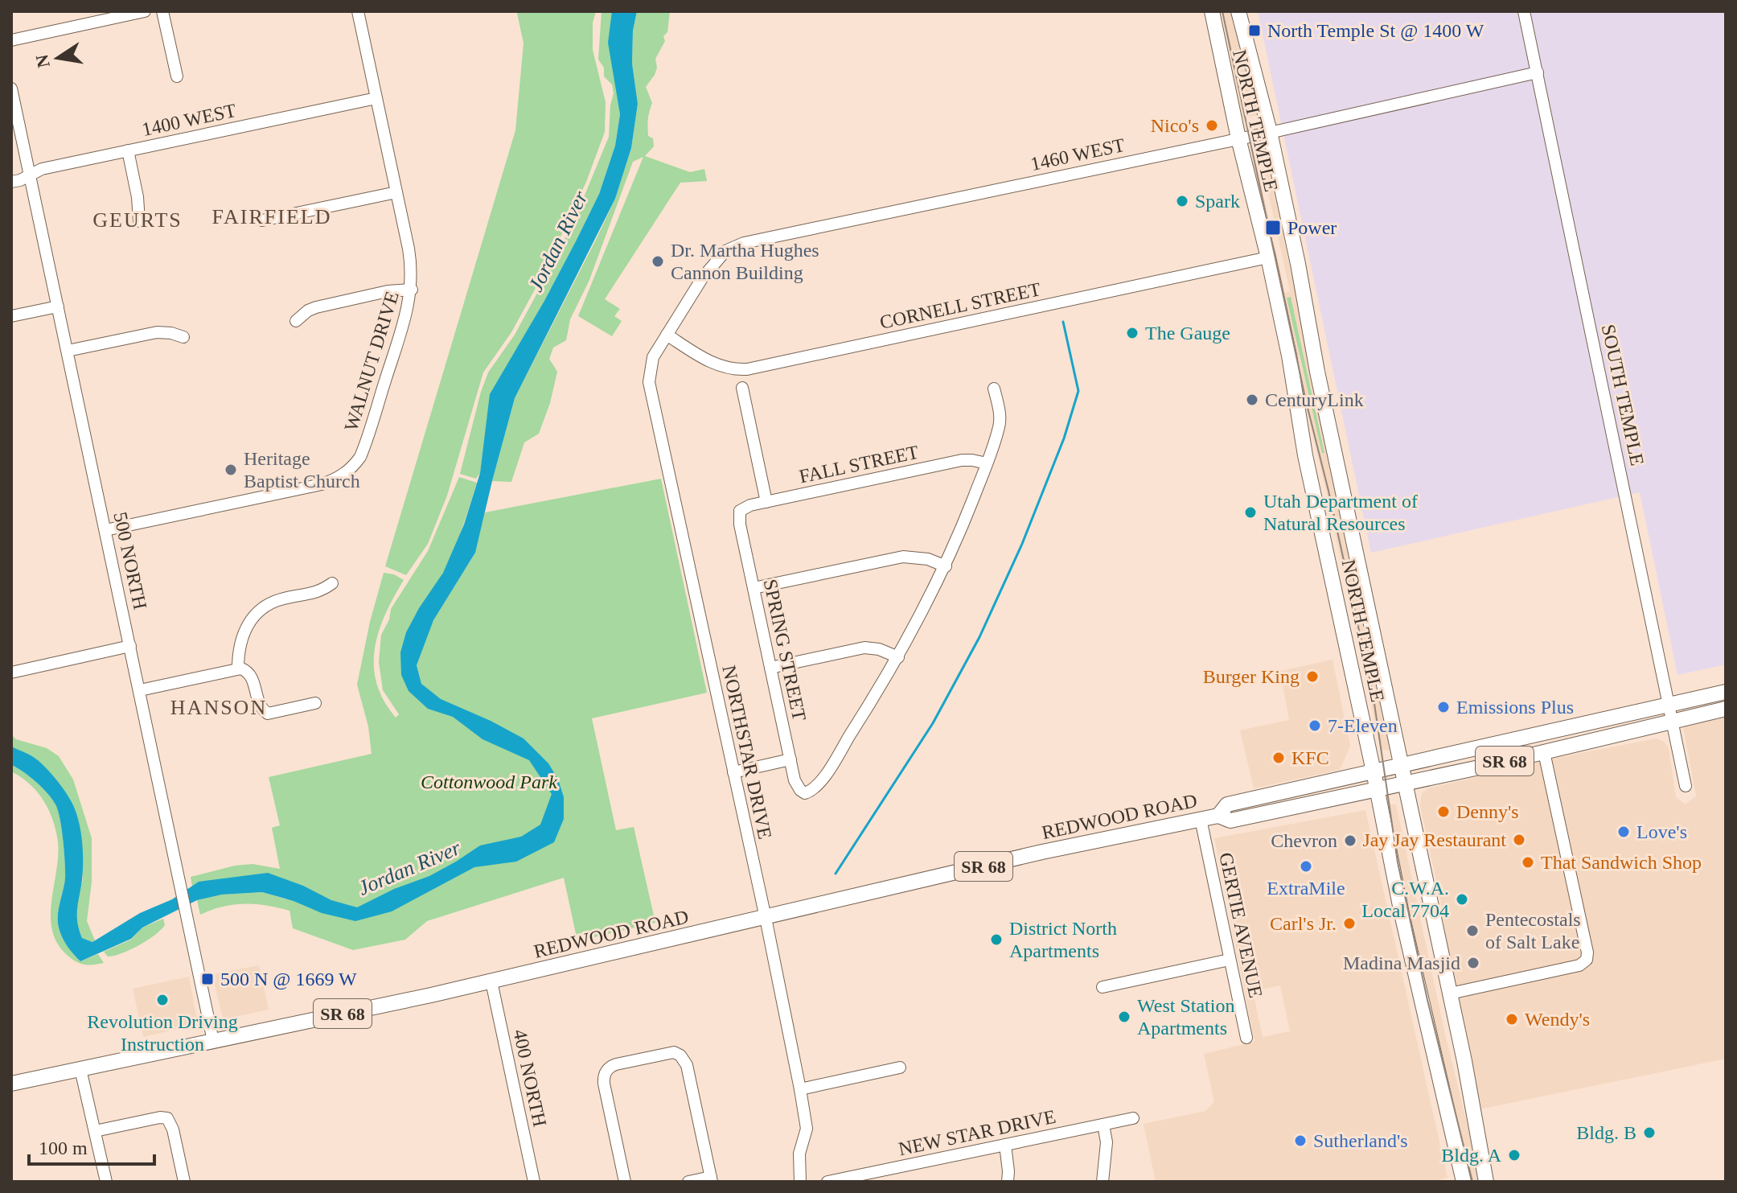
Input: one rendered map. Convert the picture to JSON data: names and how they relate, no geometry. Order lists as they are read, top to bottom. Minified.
{"streets":{"main road":["NORTH TEMPLE","SR 68","REDWOOD ROAD"],"street":["1400 WEST","1460 WEST","CORNELL STREET","WALNUT DRIVE","SOUTH TEMPLE","FALL STREET","500 NORTH","SPRING STREET","NORTHSTAR DRIVE","GERTIE AVENUE","400 NORTH","NEW STAR DRIVE"]},"crossings":[["1400 WEST","WALNUT DRIVE"],["1400 WEST","500 NORTH"],["NORTH TEMPLE","1460 WEST"],["NORTH TEMPLE","CORNELL STREET"],["NORTH TEMPLE","REDWOOD ROAD"],["1460 WEST","CORNELL STREET"],["1460 WEST","SOUTH TEMPLE"],["1460 WEST","NORTHSTAR DRIVE"],["CORNELL STREET","NORTHSTAR DRIVE"],["WALNUT DRIVE","500 NORTH"],["SOUTH TEMPLE","REDWOOD ROAD"],["FALL STREET","SPRING STREET"],["500 NORTH","REDWOOD ROAD"],["NORTHSTAR DRIVE","REDWOOD ROAD"],["REDWOOD ROAD","GERTIE AVENUE"],["REDWOOD ROAD","400 NORTH"]],"districts":["FAIRFIELD","GEURTS","HANSON"],"water":["Jordan River"],"parks":["Cottonwood Park"],"places":{"transit":["North Temple St @ 1400 W","Power","500 N @ 1669 W"],"other":["Nico's","Spark","Dr. Martha Hughes Cannon Building","The Gauge","CenturyLink","Heritage Baptist Church","Utah Department of Natural Resources","Burger King","Emissions Plus","7-Eleven","KFC","Denny's","Love's","Jay Jay Restaurant","Chevron","That Sandwich Shop","ExtraMile","C.W.A. Local 7704","Carl's Jr.","Pentecostals of Salt Lake","District North Apartments","Madina Masjid","Revolution Driving Instruction","West Station Apartments","Wendy's","Bldg. B","Sutherland's","Bldg. A"]},"scale_bar":"100 m","north":"left"}
